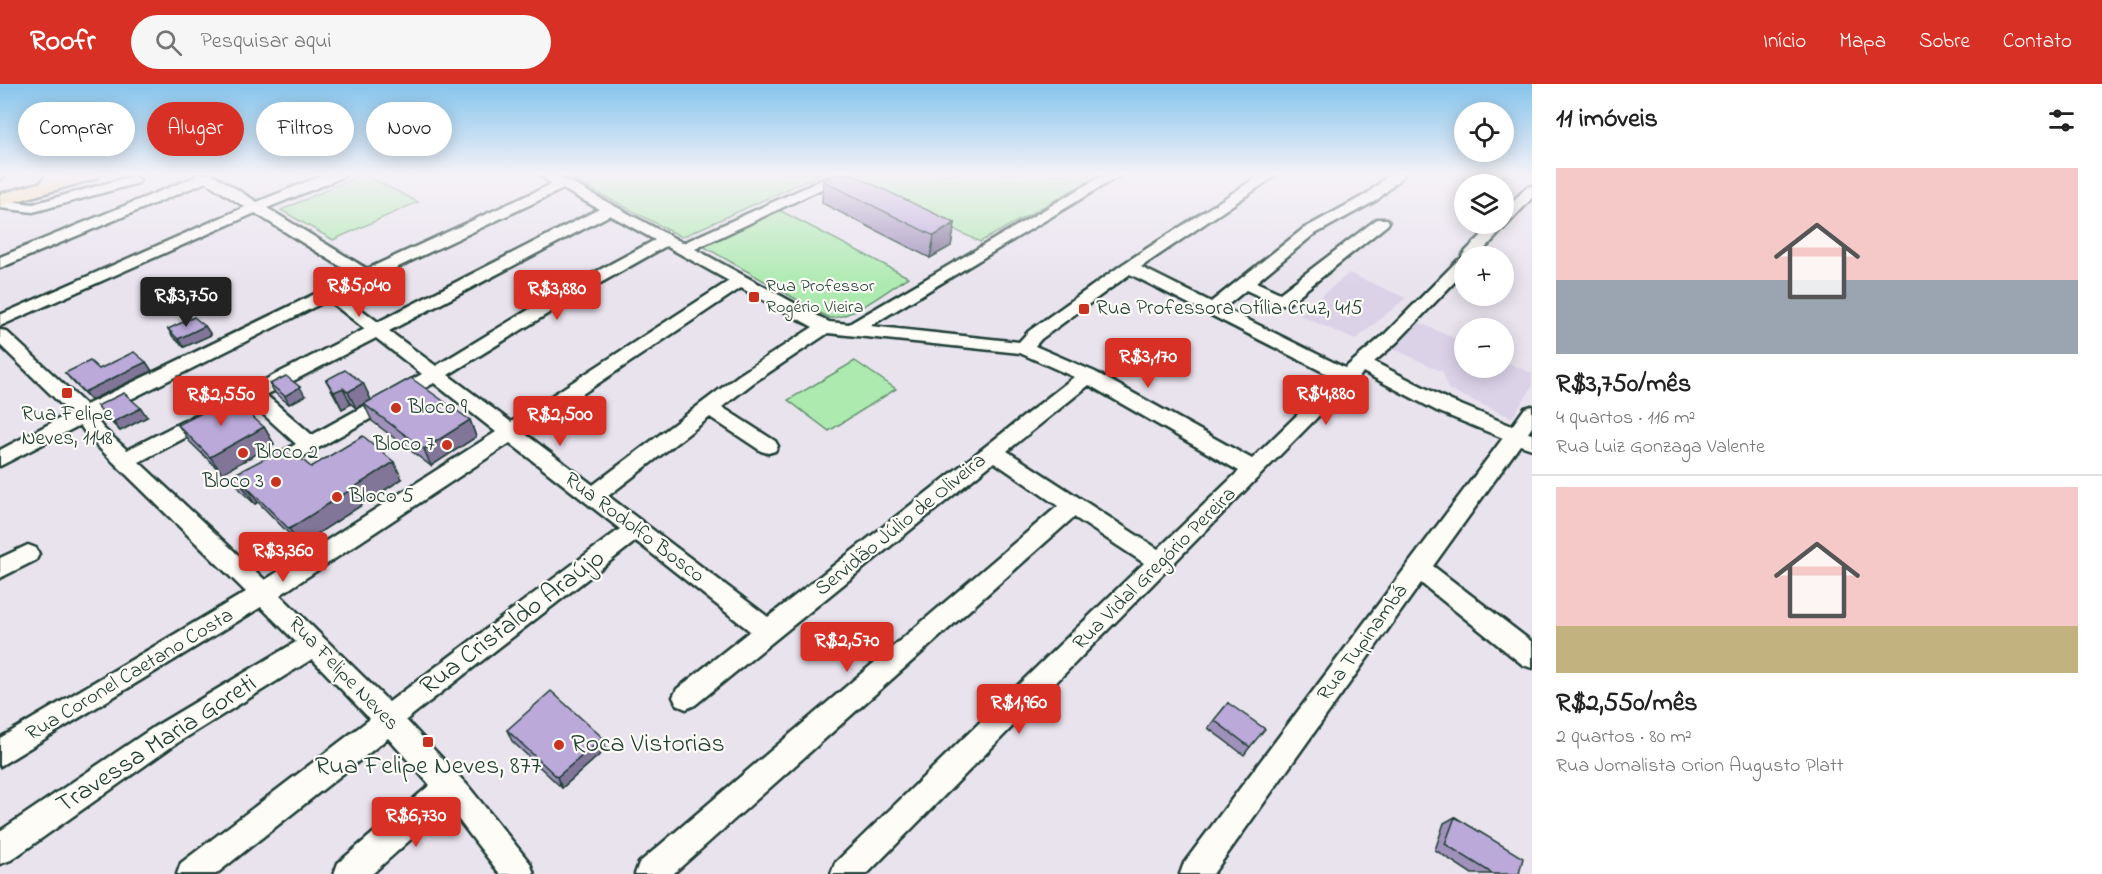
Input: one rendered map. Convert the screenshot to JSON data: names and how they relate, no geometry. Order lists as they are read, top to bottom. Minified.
{"streets":{"street":["Servidão Júlio de Oliveira","Rua Rodolfo Bosco","Rua Vidal Gregório Pereira","Rua Cristaldo Araújo","Rua Tupinambá","Rua Felipe Neves","Rua Coronel Caetano Costa","Travessa Maria Goreti"]},"crossings":[["Servidão Júlio de Oliveira","Rua Rodolfo Bosco"],["Rua Rodolfo Bosco","Rua Cristaldo Araújo"],["Rua Rodolfo Bosco","Rua Coronel Caetano Costa"],["Rua Cristaldo Araújo","Rua Felipe Neves"],["Rua Felipe Neves","Rua Coronel Caetano Costa"],["Rua Felipe Neves","Travessa Maria Goreti"]],"places":{"transit":["Rua Professor Rogério Vieira","Rua Professora Otília Cruz, 415","Rua Felipe Neves, 1148","Rua Felipe Neves, 877"],"other":["Bloco 9","Bloco 7","Bloco 2","Bloco 3","Bloco 5","Roca Vistorias"]},"page":{"header":"Roofr","search":"Pesquisar aqui","nav":["Início","Mapa","Sobre","Contato"],"heading":"11 imóveis","map_buttons":["+","−"],"chip":["Comprar","Alugar","Filtros","Novo"],"list":[{"name":"R$3,750/mês","note":"4 quartos · 116 m² · Rua Luiz Gonzaga Valente"},{"name":"R$2,550/mês","note":"2 quartos · 80 m² · Rua Jornalista Orion Augusto Platt"}],"price":["R$5,040","R$3,880","R$3,750","R$3,170","R$4,880","R$2,550","R$2,500","R$3,360","R$2,570","R$1,960","R$6,730"]}}
